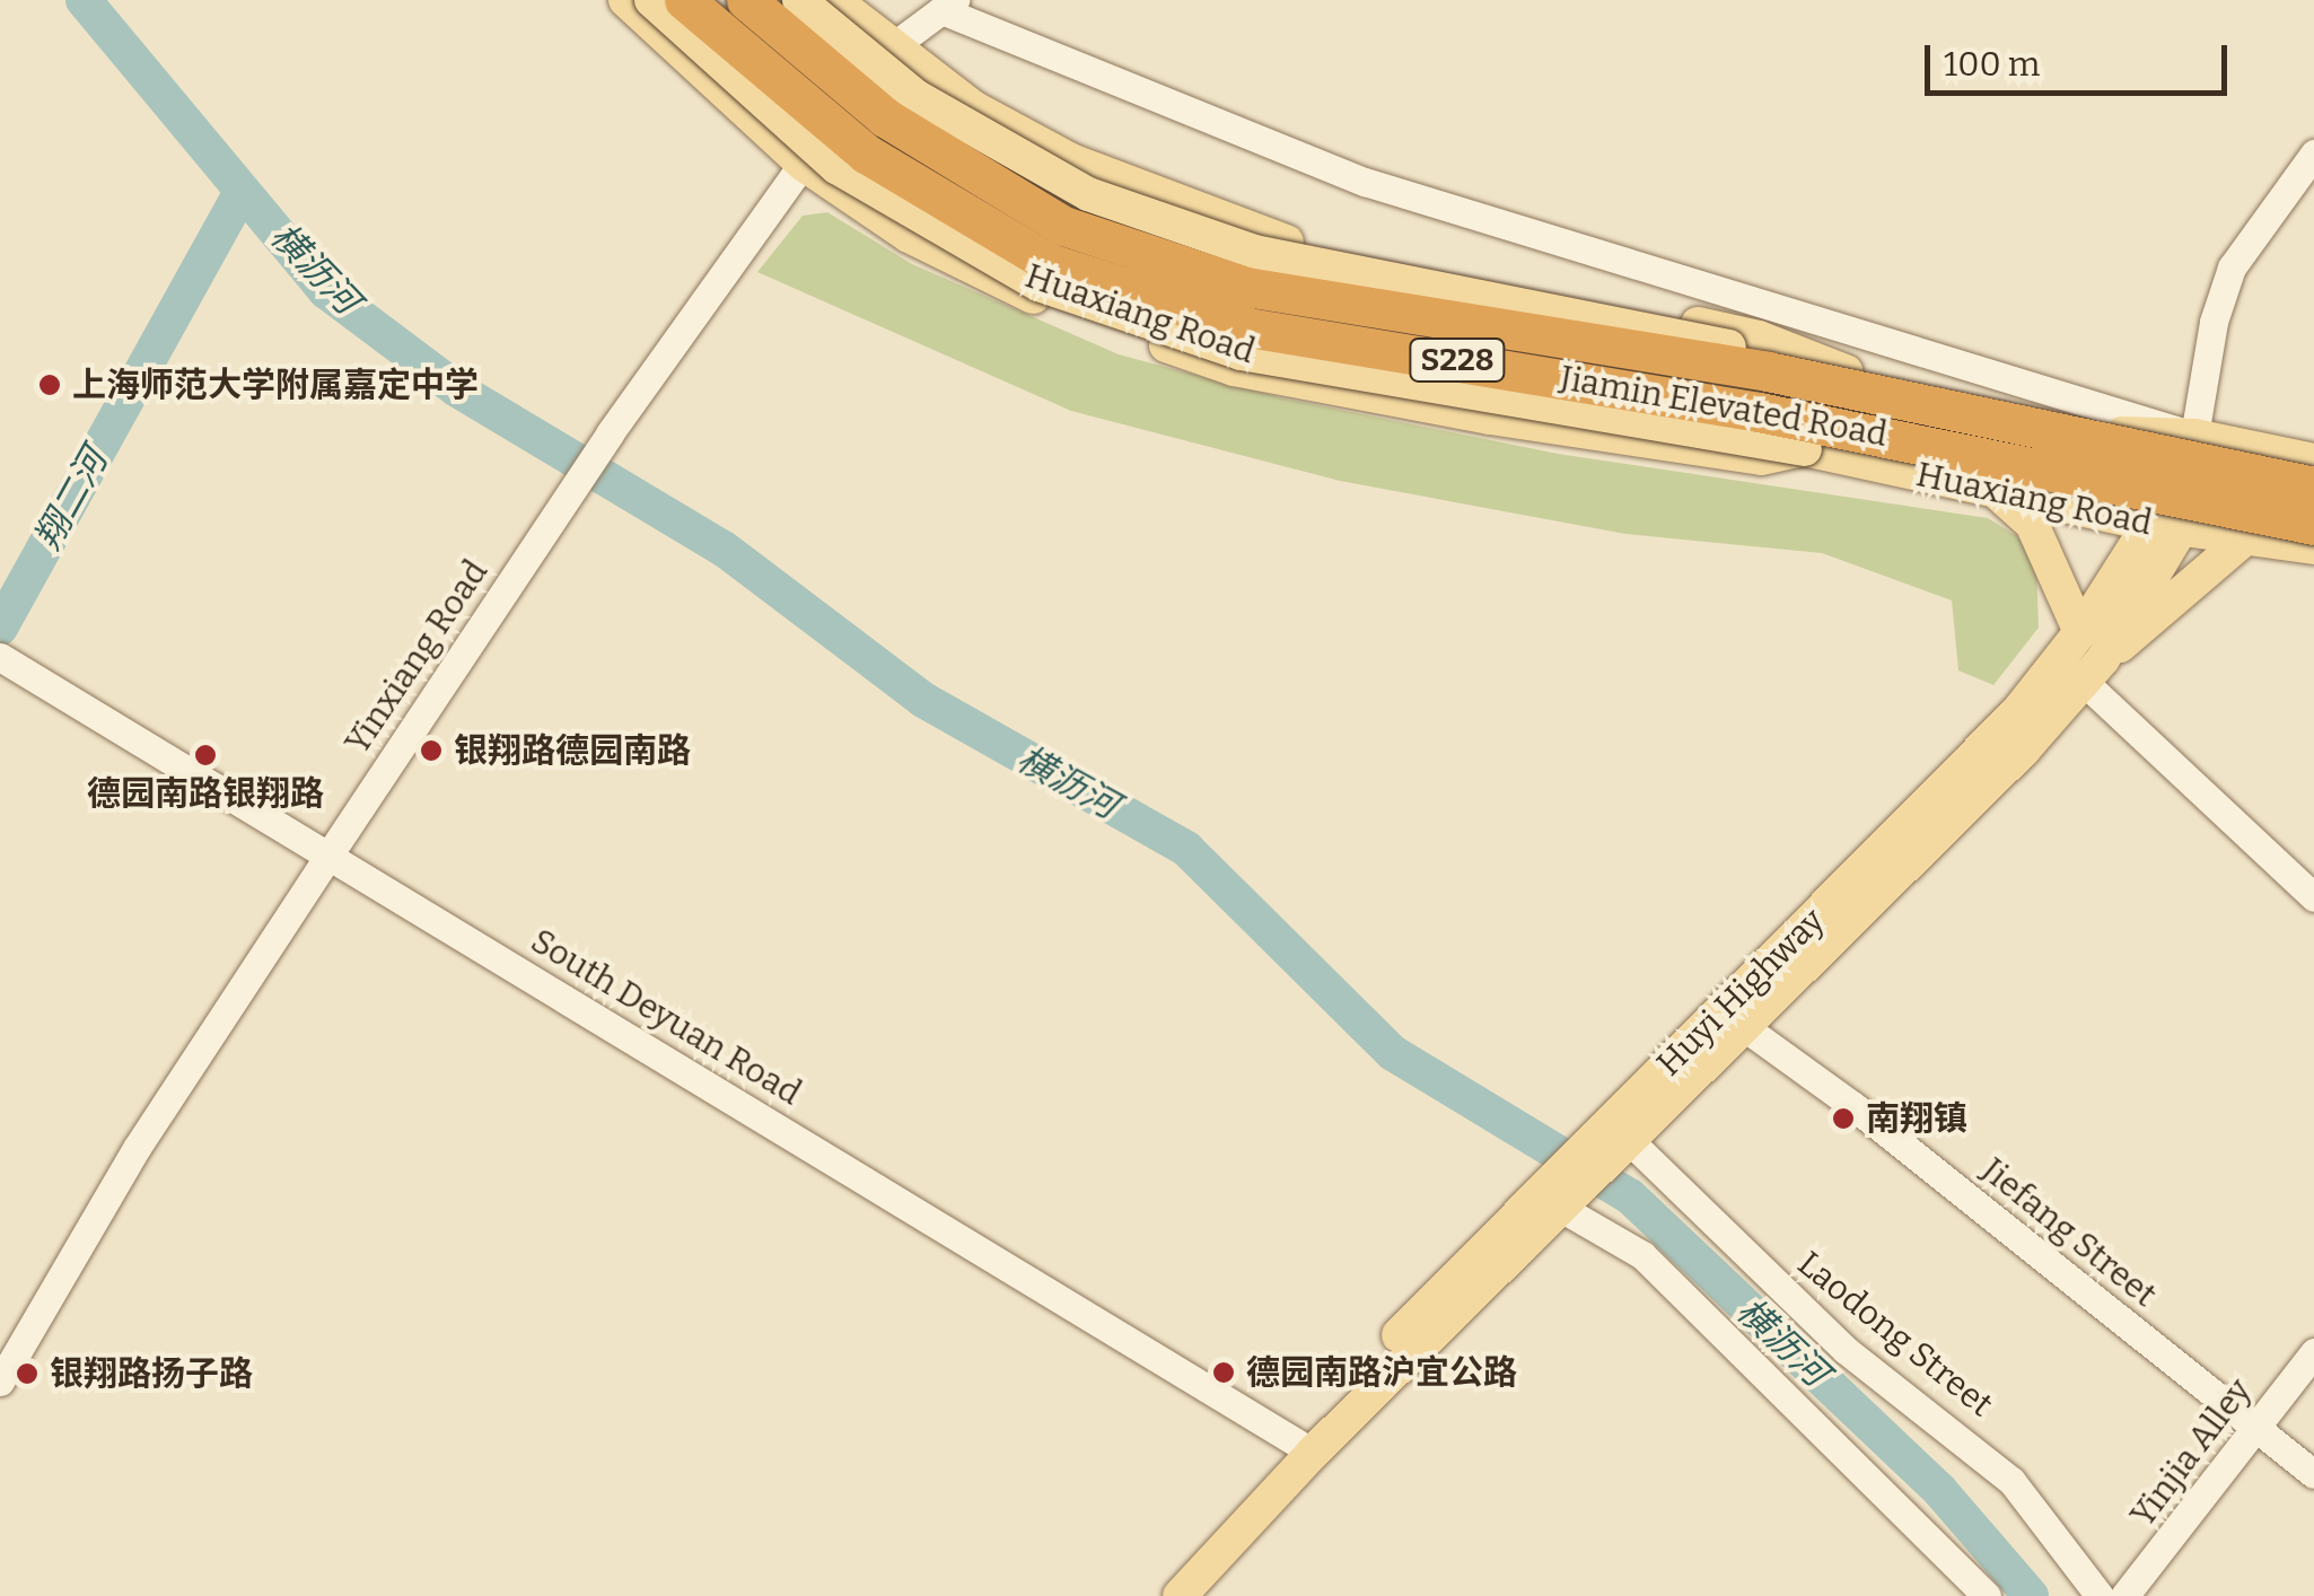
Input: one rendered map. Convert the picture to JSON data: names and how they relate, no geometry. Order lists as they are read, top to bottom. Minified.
{"streets":{"highway":["S228","Jiamin Elevated Road"],"main road":["Huaxiang Road","Huyi Highway"],"street":["Yinxiang Road","South Deyuan Road","Jiefang Street","Laodong Street","Yinjia Alley"]},"crossings":[["Huaxiang Road","Huyi Highway"],["Yinxiang Road","South Deyuan Road"],["Huyi Highway","South Deyuan Road"],["Huyi Highway","Jiefang Street"],["Huyi Highway","Laodong Street"],["Jiefang Street","Yinjia Alley"]],"water":["横沥河","翔二河"],"places":["上海师范大学附属嘉定中学","银翔路德园南路","德园南路银翔路","南翔镇","德园南路沪宜公路","银翔路扬子路"],"scale_bar":"100 m"}
